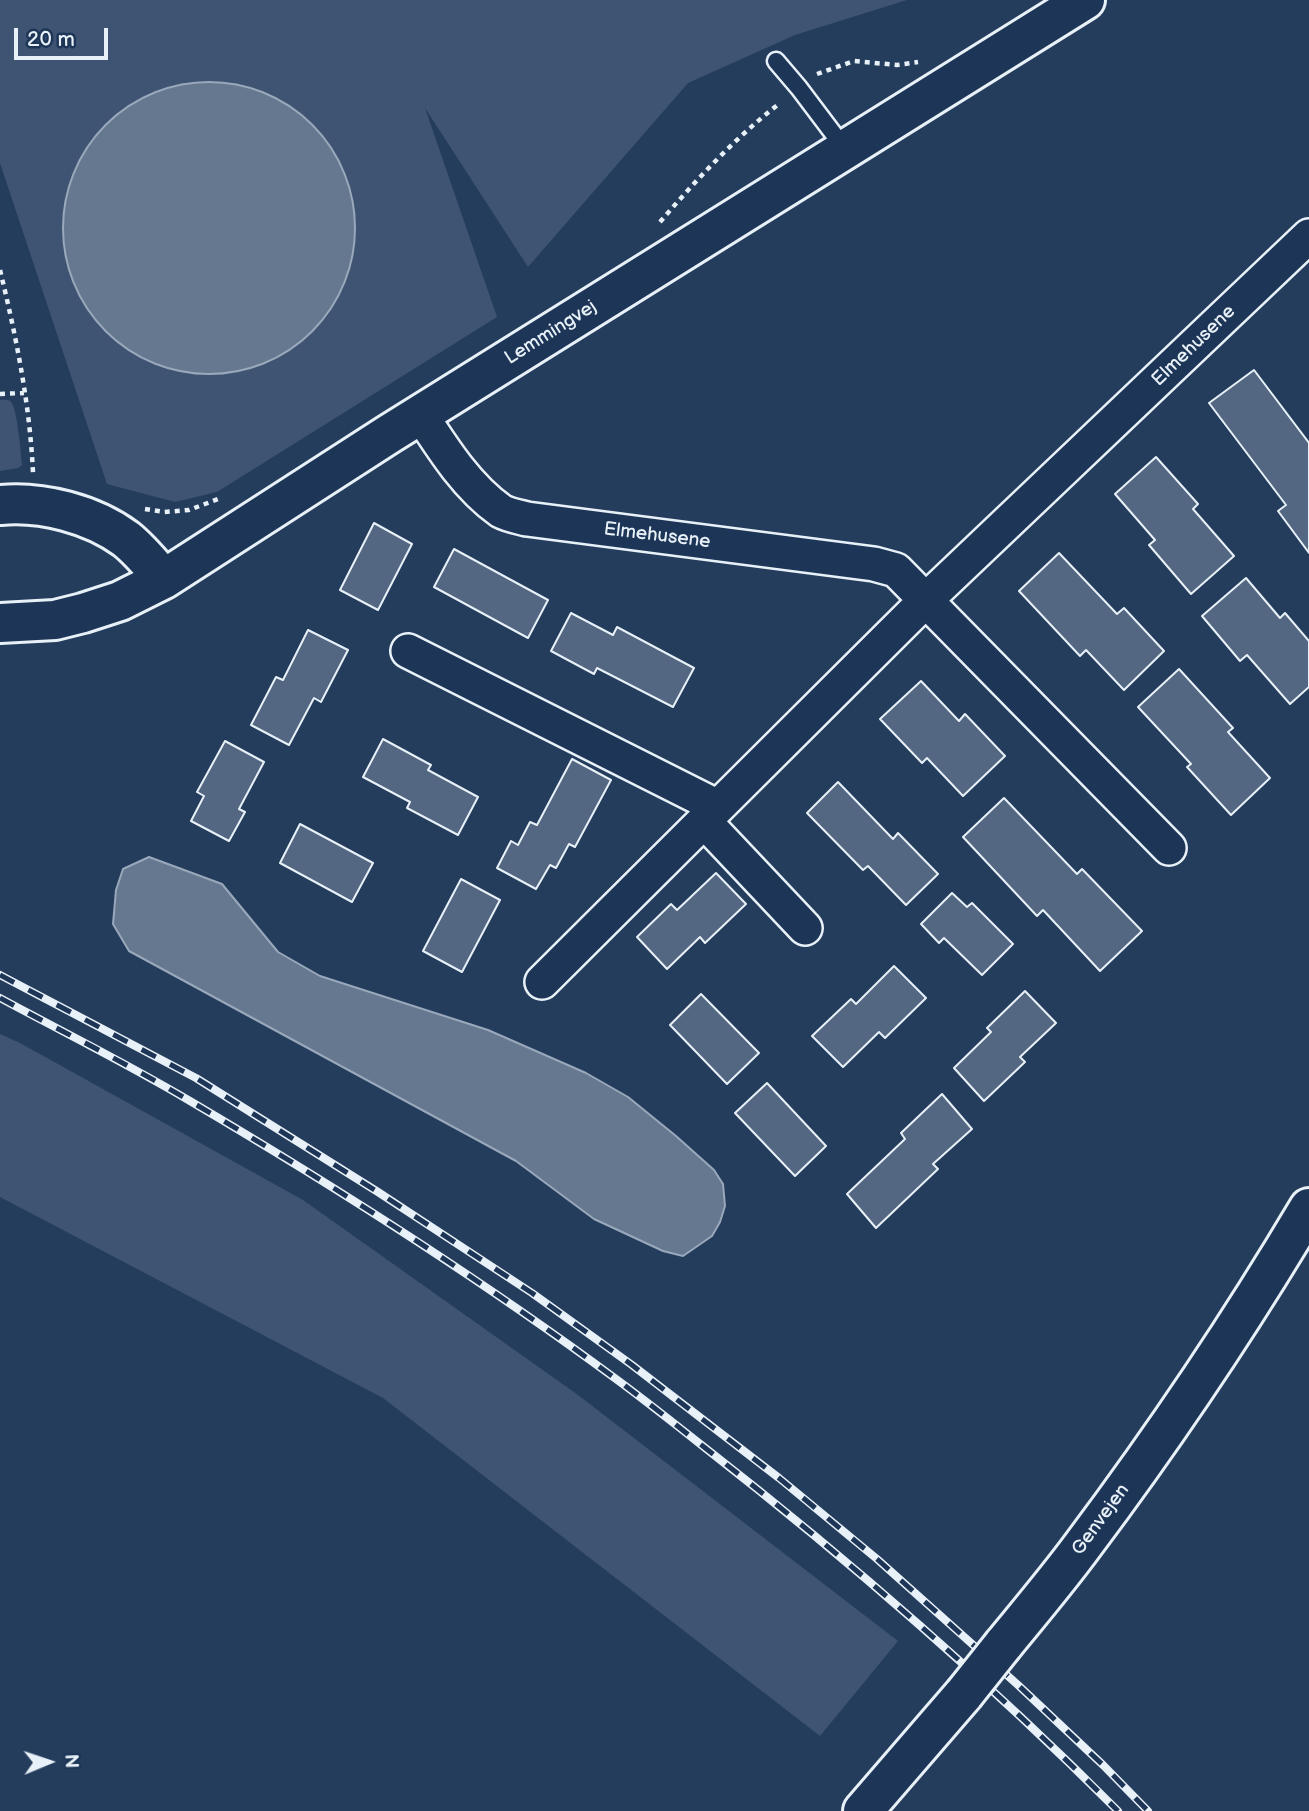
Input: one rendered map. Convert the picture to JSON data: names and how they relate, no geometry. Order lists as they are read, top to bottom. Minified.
{"streets":{"street":["Lemmingvej","Elmehusene","Genvejen"]},"crossings":[["Lemmingvej","Elmehusene"]],"scale_bar":"20 m","north":"right"}
